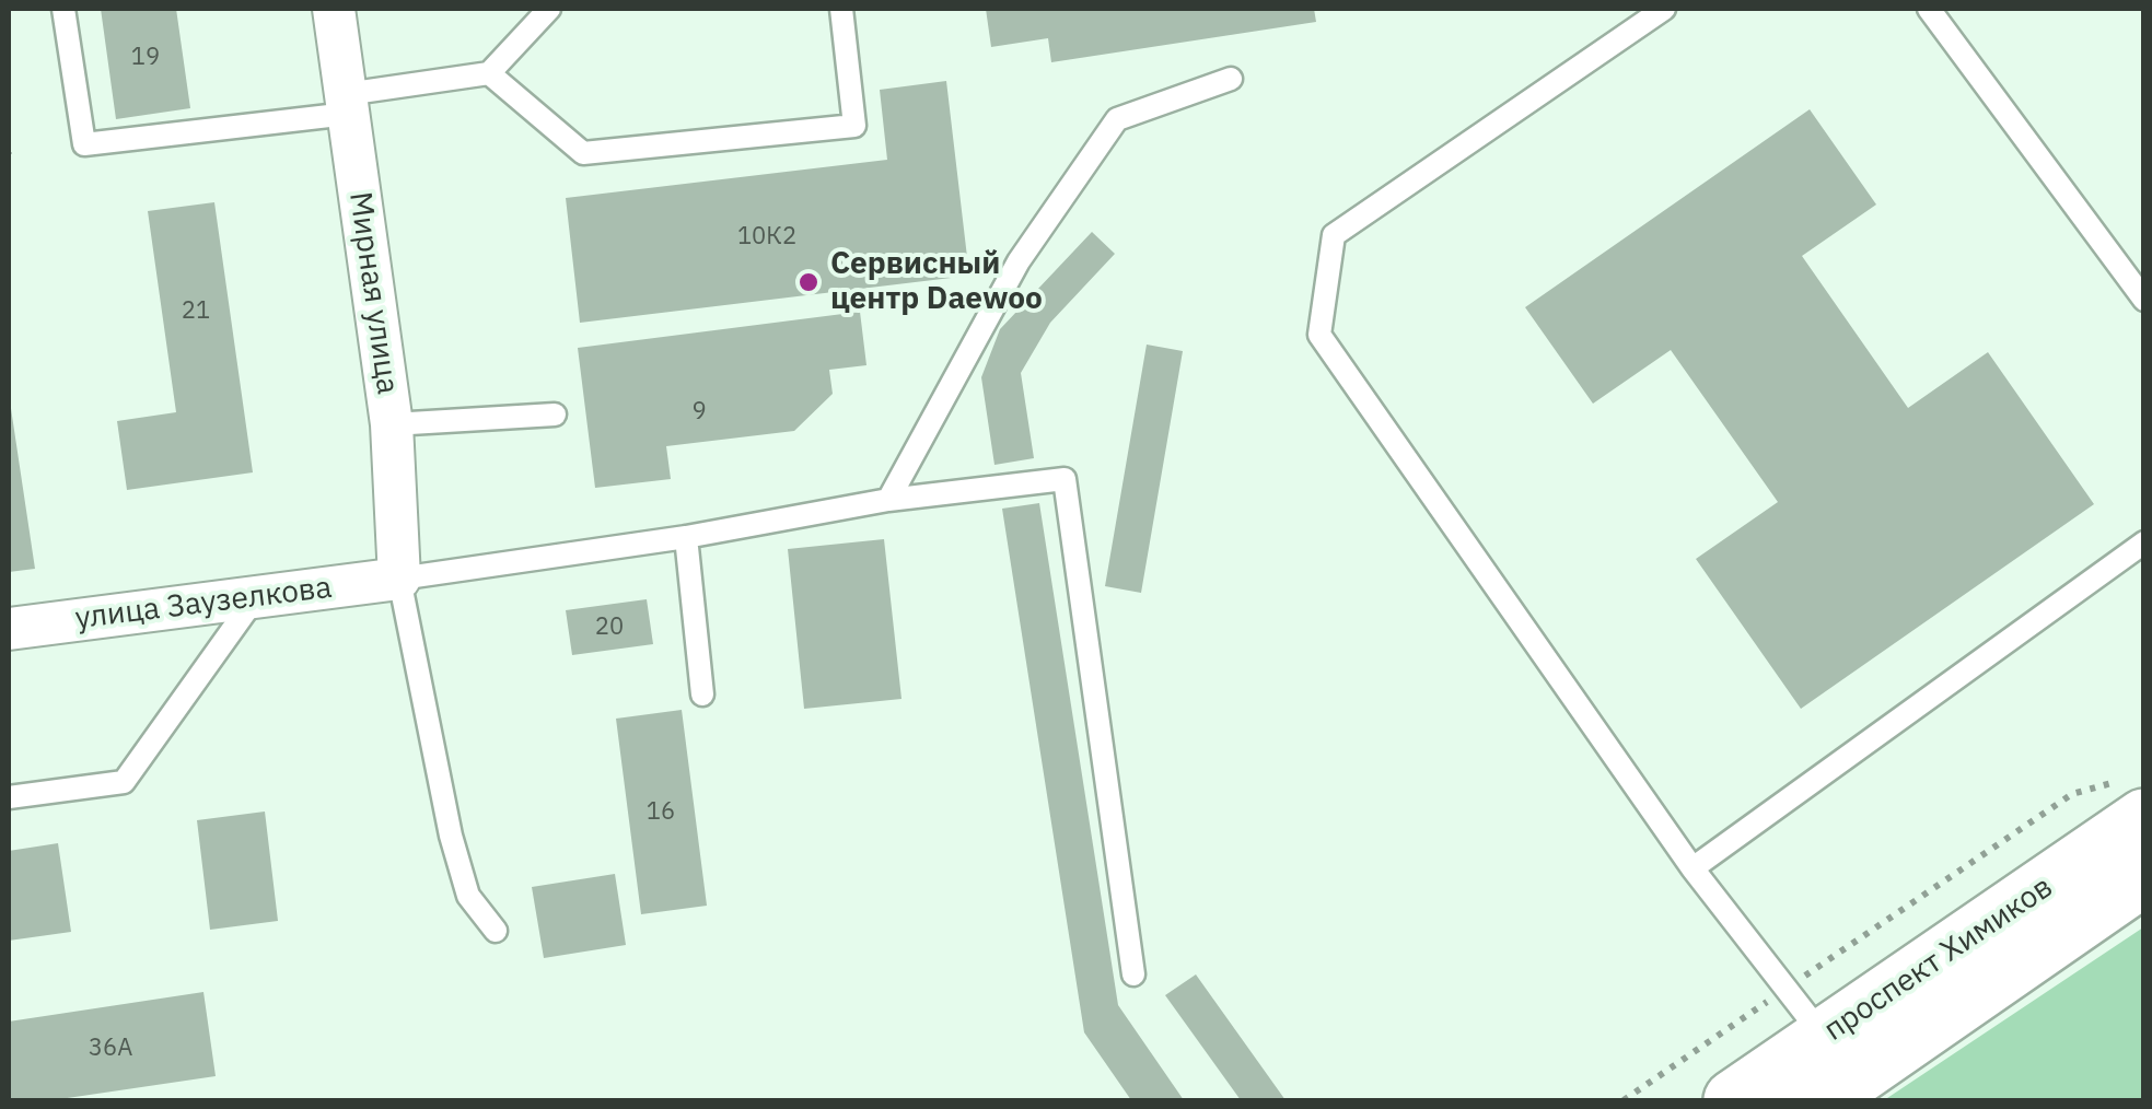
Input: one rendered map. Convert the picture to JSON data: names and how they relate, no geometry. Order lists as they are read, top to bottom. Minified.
{"streets":{"main road":["проспект Химиков"],"street":["Мирная улица","улица Заузелкова"]},"crossings":[["Мирная улица","улица Заузелкова"]],"places":["Сервисный центр Daewoo"],"house_numbers":["19","10К2","21","9","20","16","36А"]}
